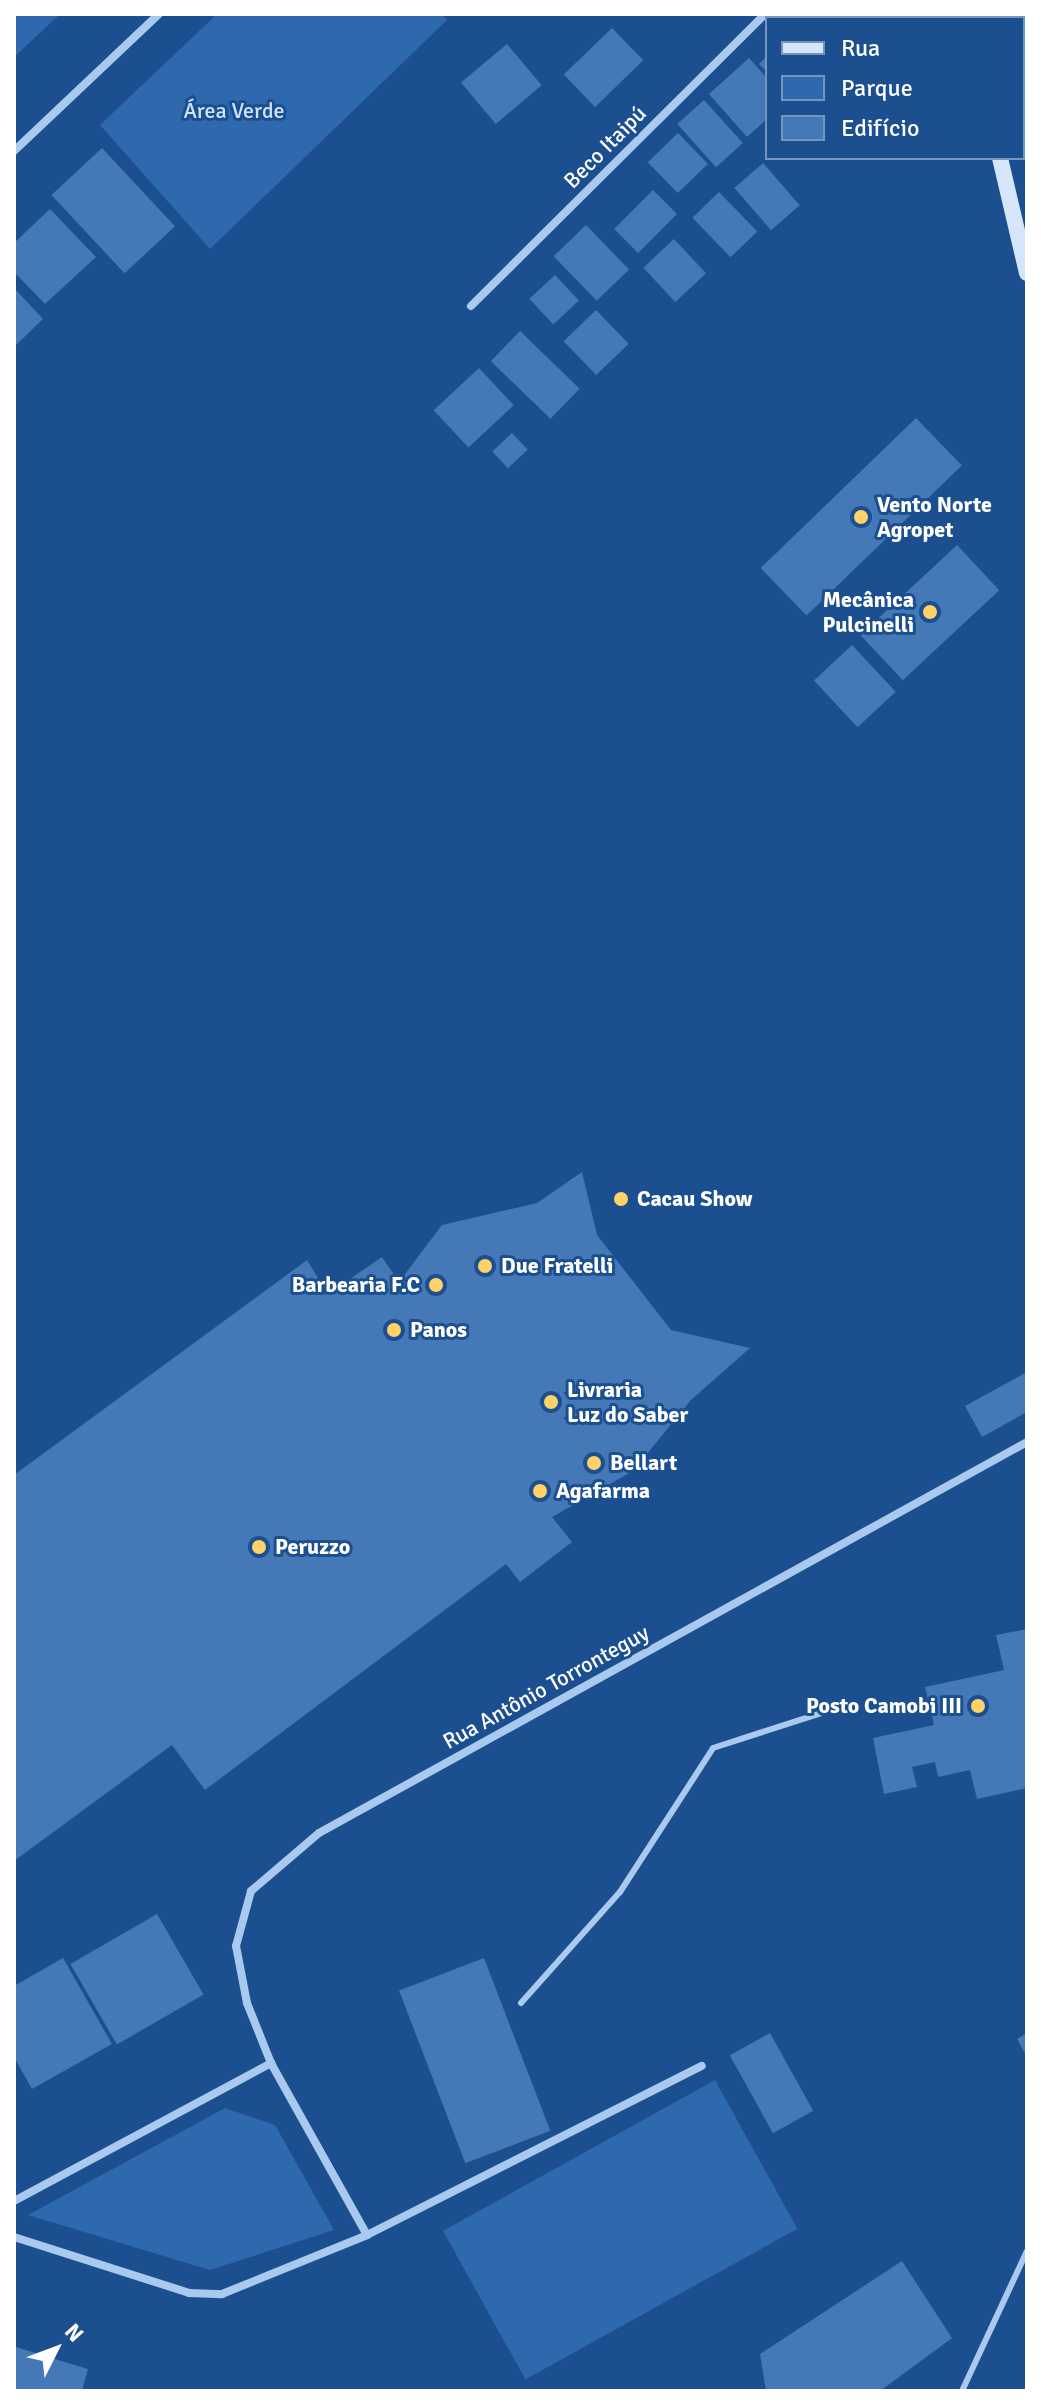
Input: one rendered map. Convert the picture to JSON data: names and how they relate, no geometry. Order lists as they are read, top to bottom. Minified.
{"streets":{"street":["Beco Itaipú","Rua Antônio Torronteguy"]},"parks":["Área Verde"],"places":["Vento Norte Agropet","Mecânica Pulcinelli","Cacau Show","Due Fratelli","Barbearia F.C","Panos","Livraria Luz do Saber","Bellart","Agafarma","Peruzzo","Posto Camobi III"],"legend":["Rua","Parque","Edifício"],"north":"top right"}
